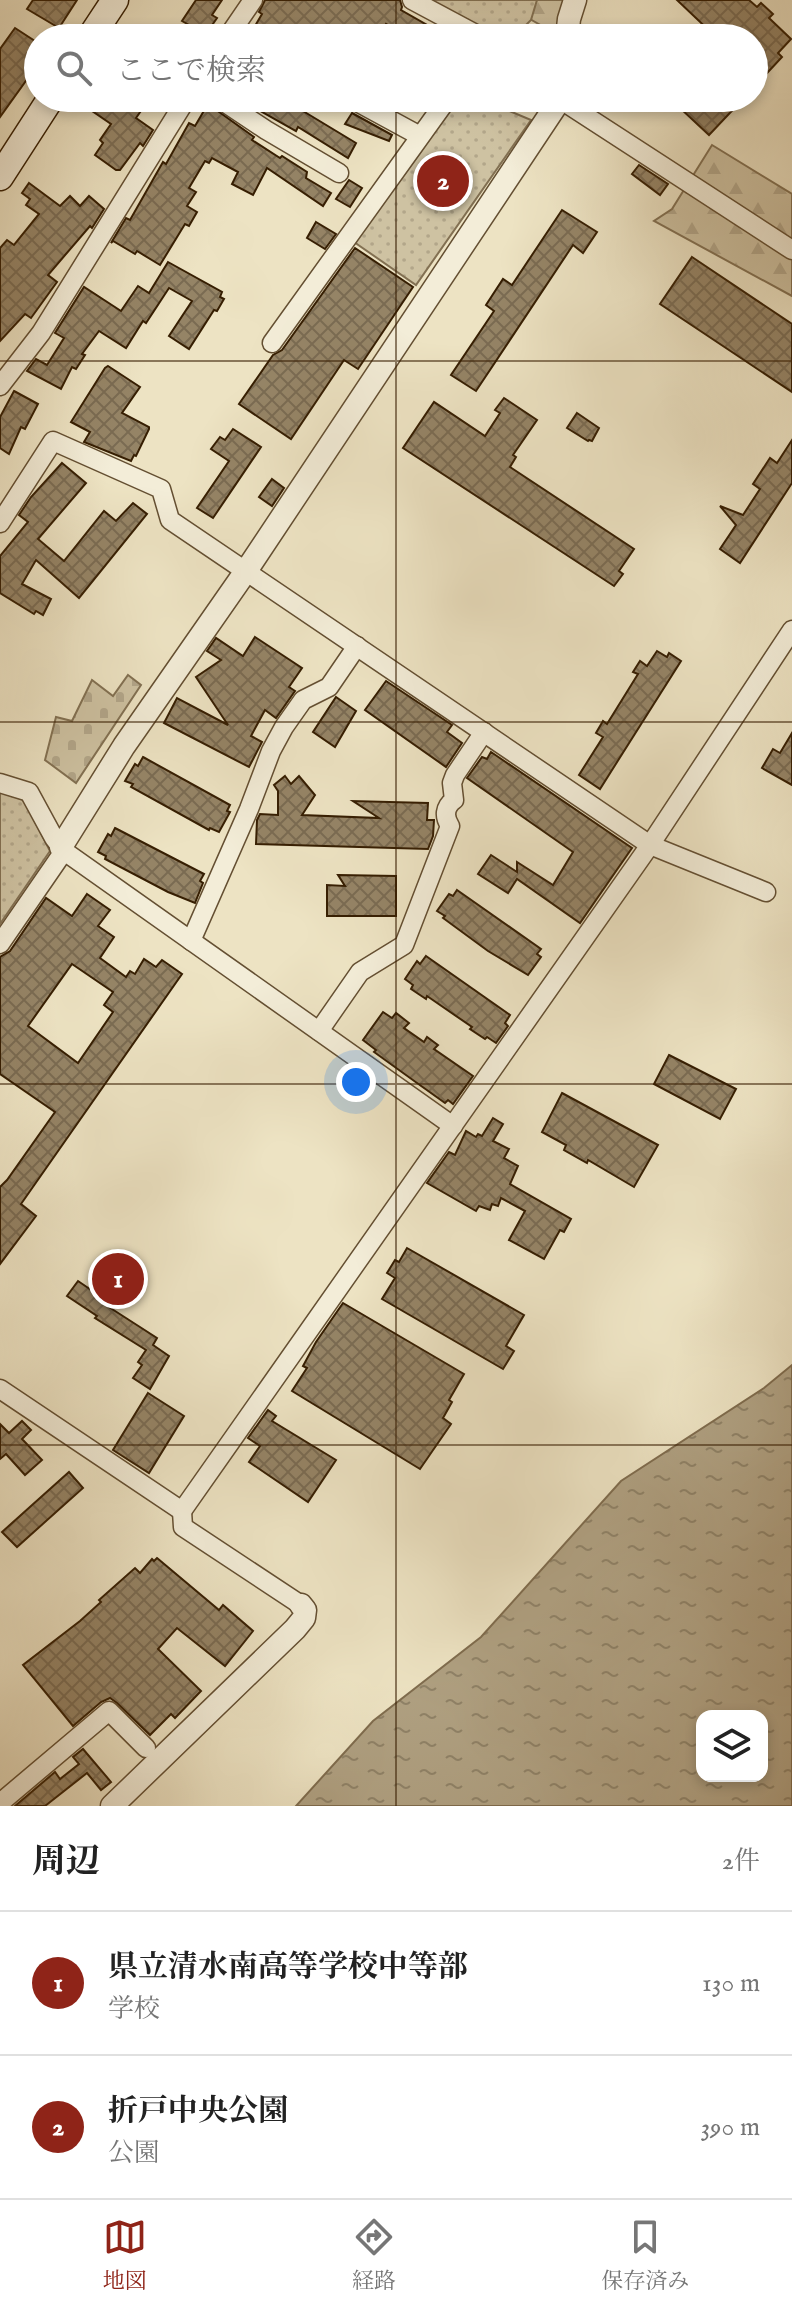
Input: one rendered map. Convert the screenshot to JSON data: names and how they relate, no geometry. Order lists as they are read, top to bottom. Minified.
{"page":{"search":"ここで検索","pins":["2","1"],"heading":["周辺","2件"],"list":[{"mark":"1","name":"県立清水南高等学校中等部","note":"学校","value":"130 m"},{"mark":"2","name":"折戸中央公園","note":"公園","value":"390 m"}],"nav":["地図","経路","保存済み"]}}
